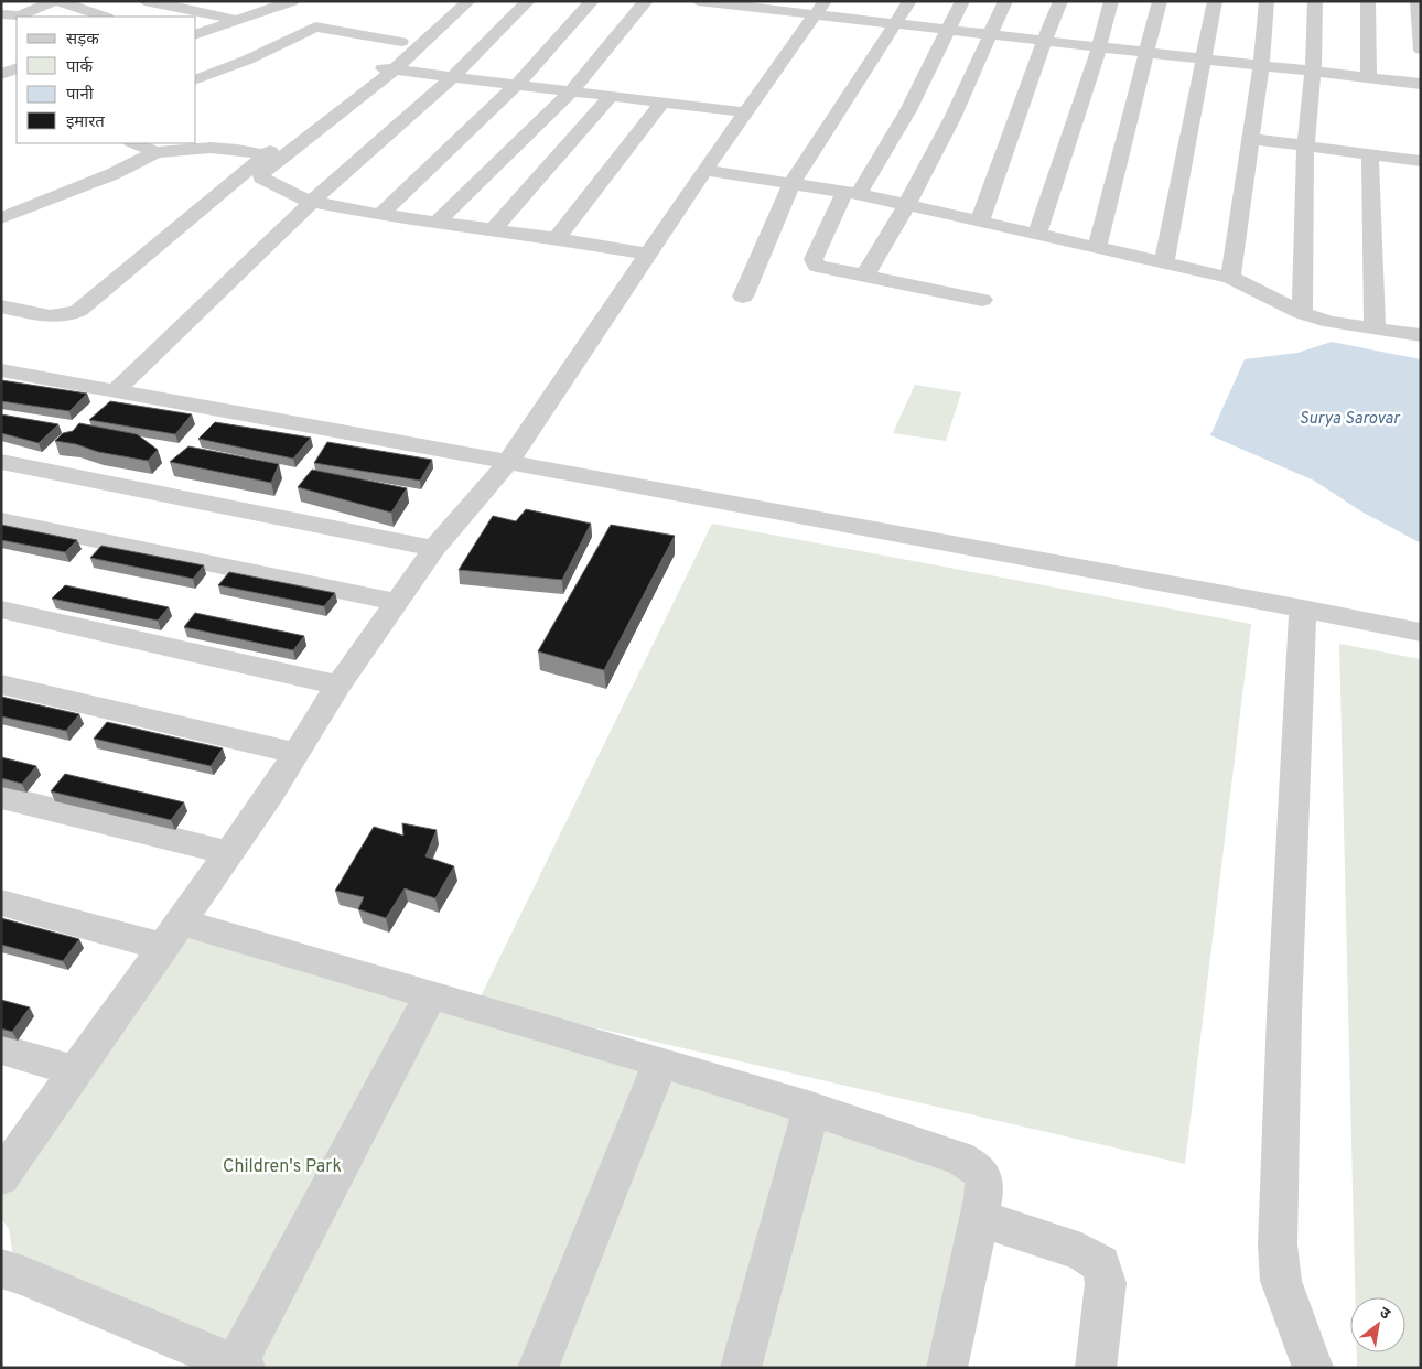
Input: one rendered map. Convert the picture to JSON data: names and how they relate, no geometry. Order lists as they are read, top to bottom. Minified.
{"water":["Surya Sarovar"],"parks":["Children's Park"],"legend":["सड़क","पार्क","पानी","इमारत"],"north":"top right"}
